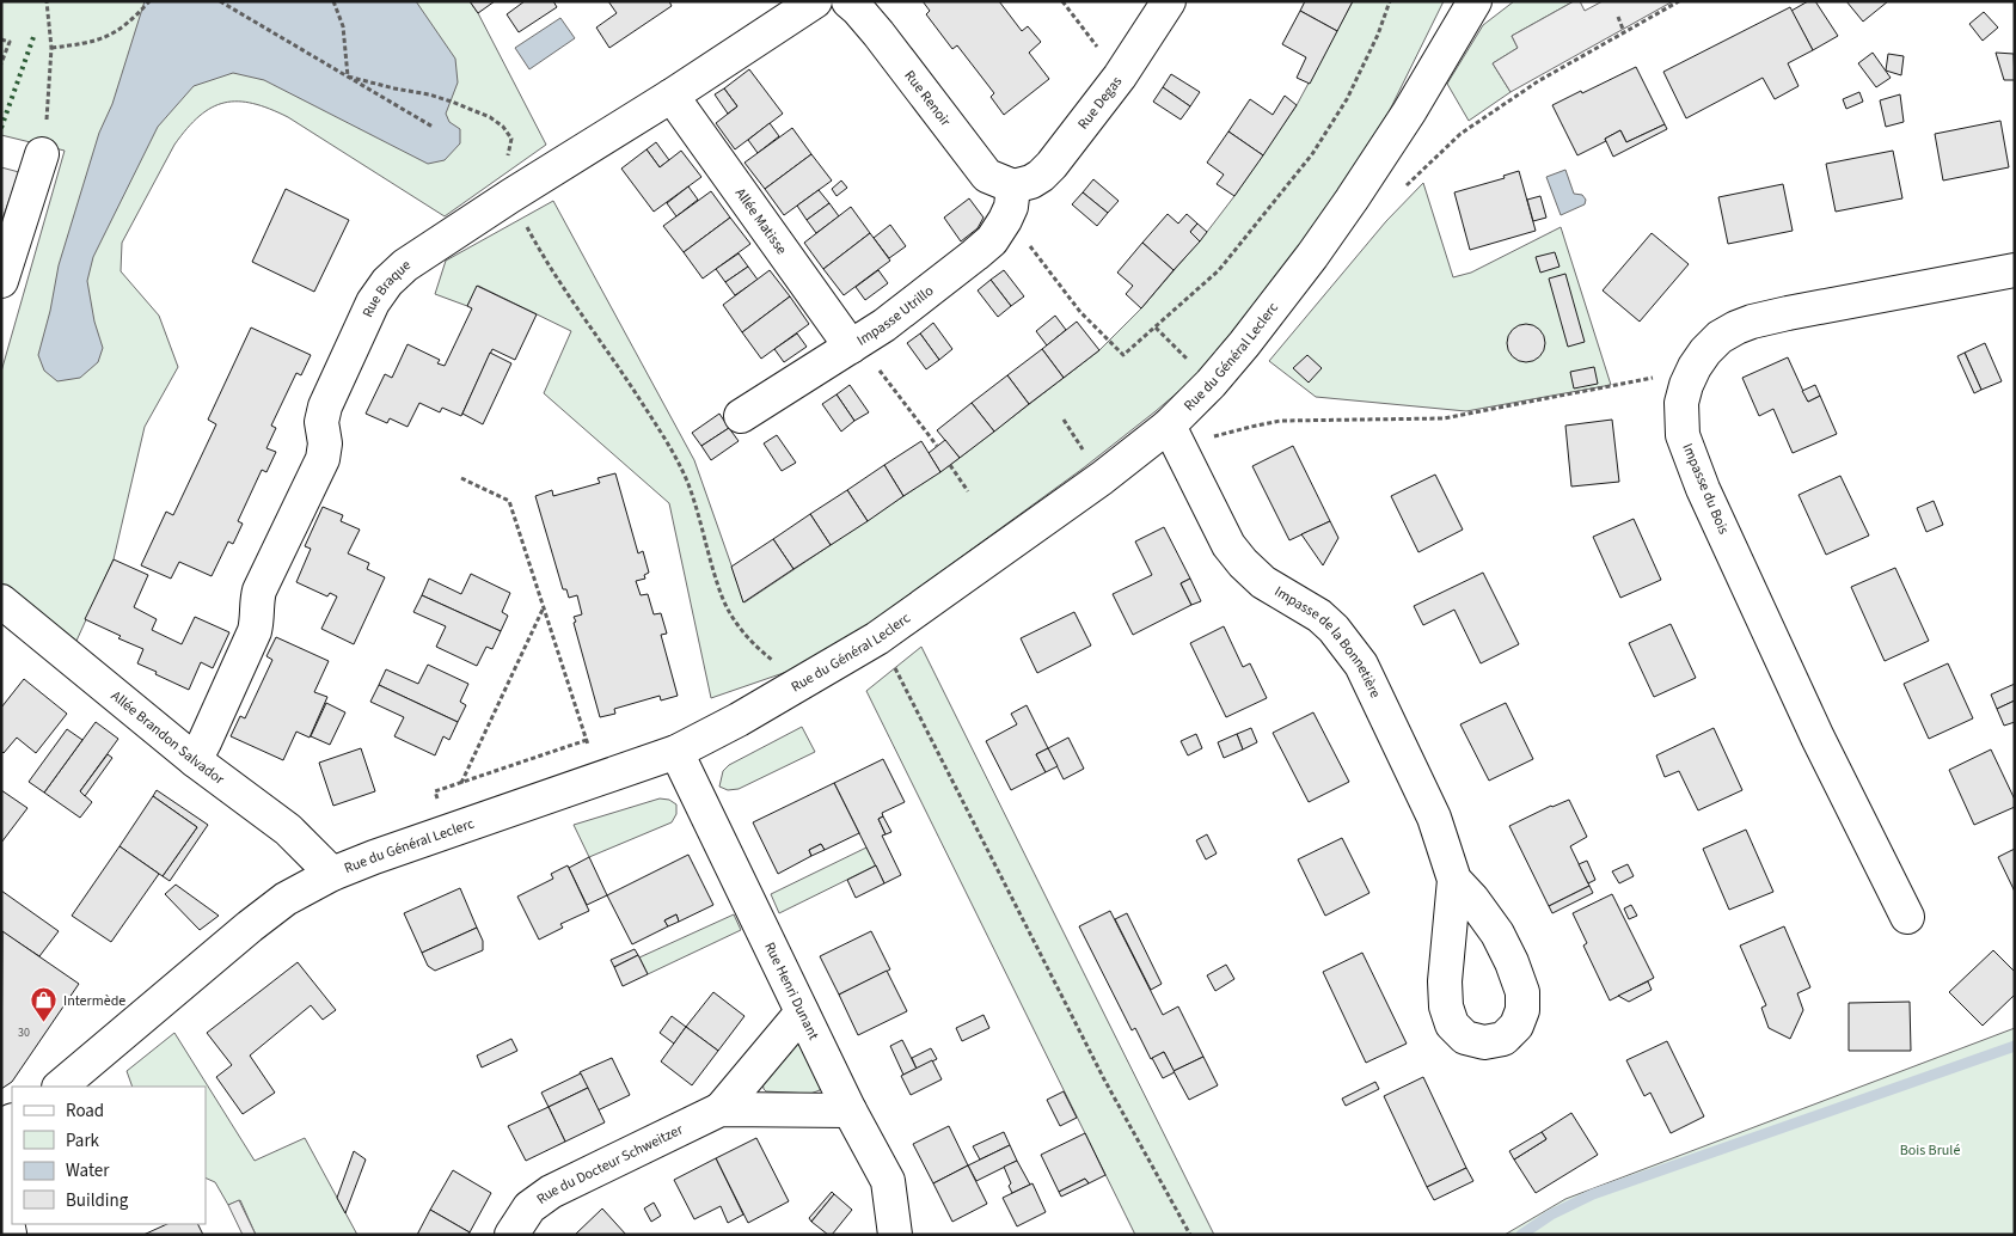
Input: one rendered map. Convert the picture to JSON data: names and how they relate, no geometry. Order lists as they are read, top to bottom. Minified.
{"streets":{"street":["Rue Renoir","Rue Degas","Allée Matisse","Rue Braque","Impasse Utrillo","Rue du Général Leclerc","Impasse du Bois","Impasse de la Bonnetière","Allée Brandon Salvador","Rue Henri Dunant","Rue du Docteur Schweitzer"]},"crossings":[["Rue Renoir","Rue Degas"],["Rue Renoir","Impasse Utrillo"],["Rue Degas","Impasse Utrillo"],["Allée Matisse","Rue Braque"],["Allée Matisse","Impasse Utrillo"],["Rue Braque","Allée Brandon Salvador"],["Rue du Général Leclerc","Impasse de la Bonnetière"],["Rue du Général Leclerc","Allée Brandon Salvador"],["Rue du Général Leclerc","Rue Henri Dunant"],["Rue Henri Dunant","Rue du Docteur Schweitzer"]],"parks":["Bois Brulé"],"places":{"shop":["Intermède"]},"house_numbers":["30"],"legend":["Road","Park","Water","Building"]}
